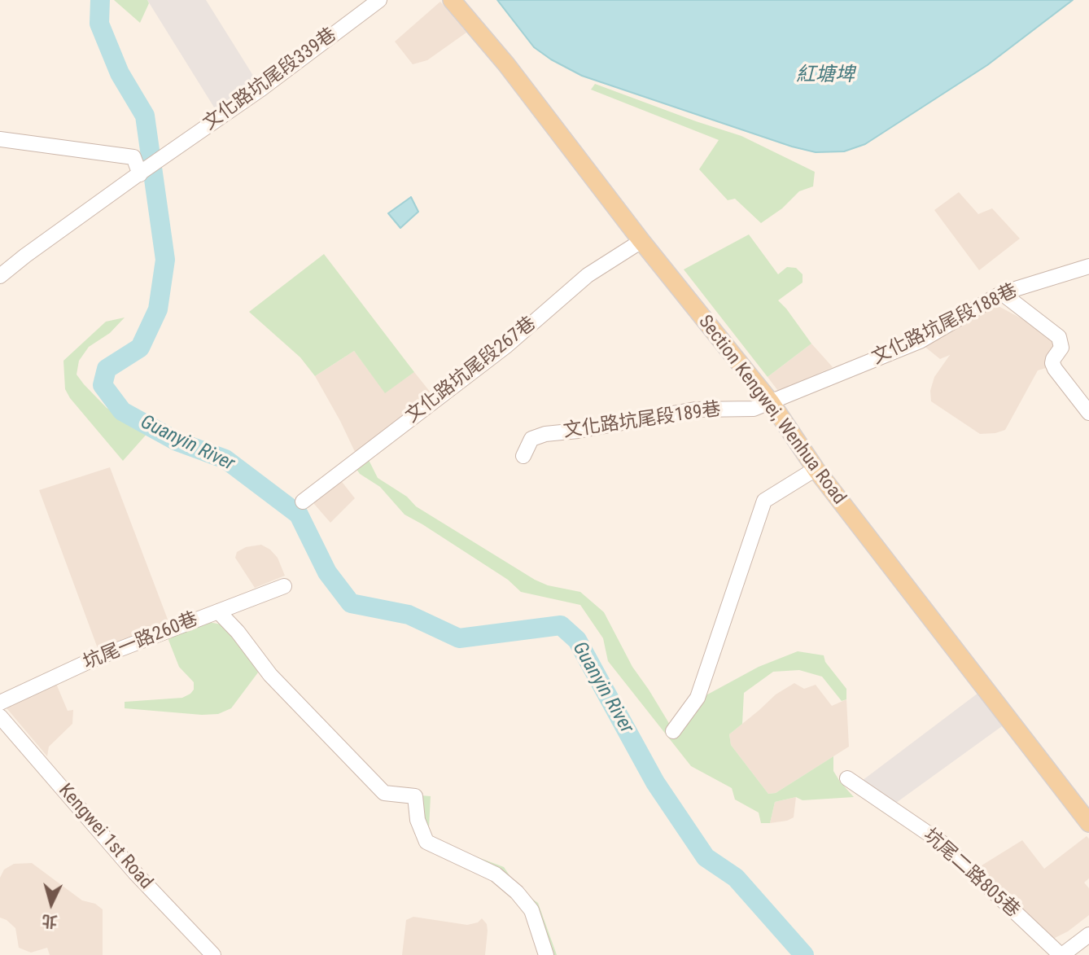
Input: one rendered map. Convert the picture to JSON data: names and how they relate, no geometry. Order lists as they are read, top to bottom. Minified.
{"streets":{"main road":["Section Kengwei, Wenhua Road"],"street":["文化路坑尾段339巷","文化路坑尾段188巷","文化路坑尾段267巷","文化路坑尾段189巷","坑尾一路260巷","Kengwei 1st Road","坑尾二路805巷"]},"crossings":[["文化路坑尾段188巷","Section Kengwei, Wenhua Road"],["文化路坑尾段188巷","文化路坑尾段189巷"],["文化路坑尾段267巷","Section Kengwei, Wenhua Road"],["Section Kengwei, Wenhua Road","文化路坑尾段189巷"]],"water":["紅塘埤","Guanyin River"],"north":"bottom"}
